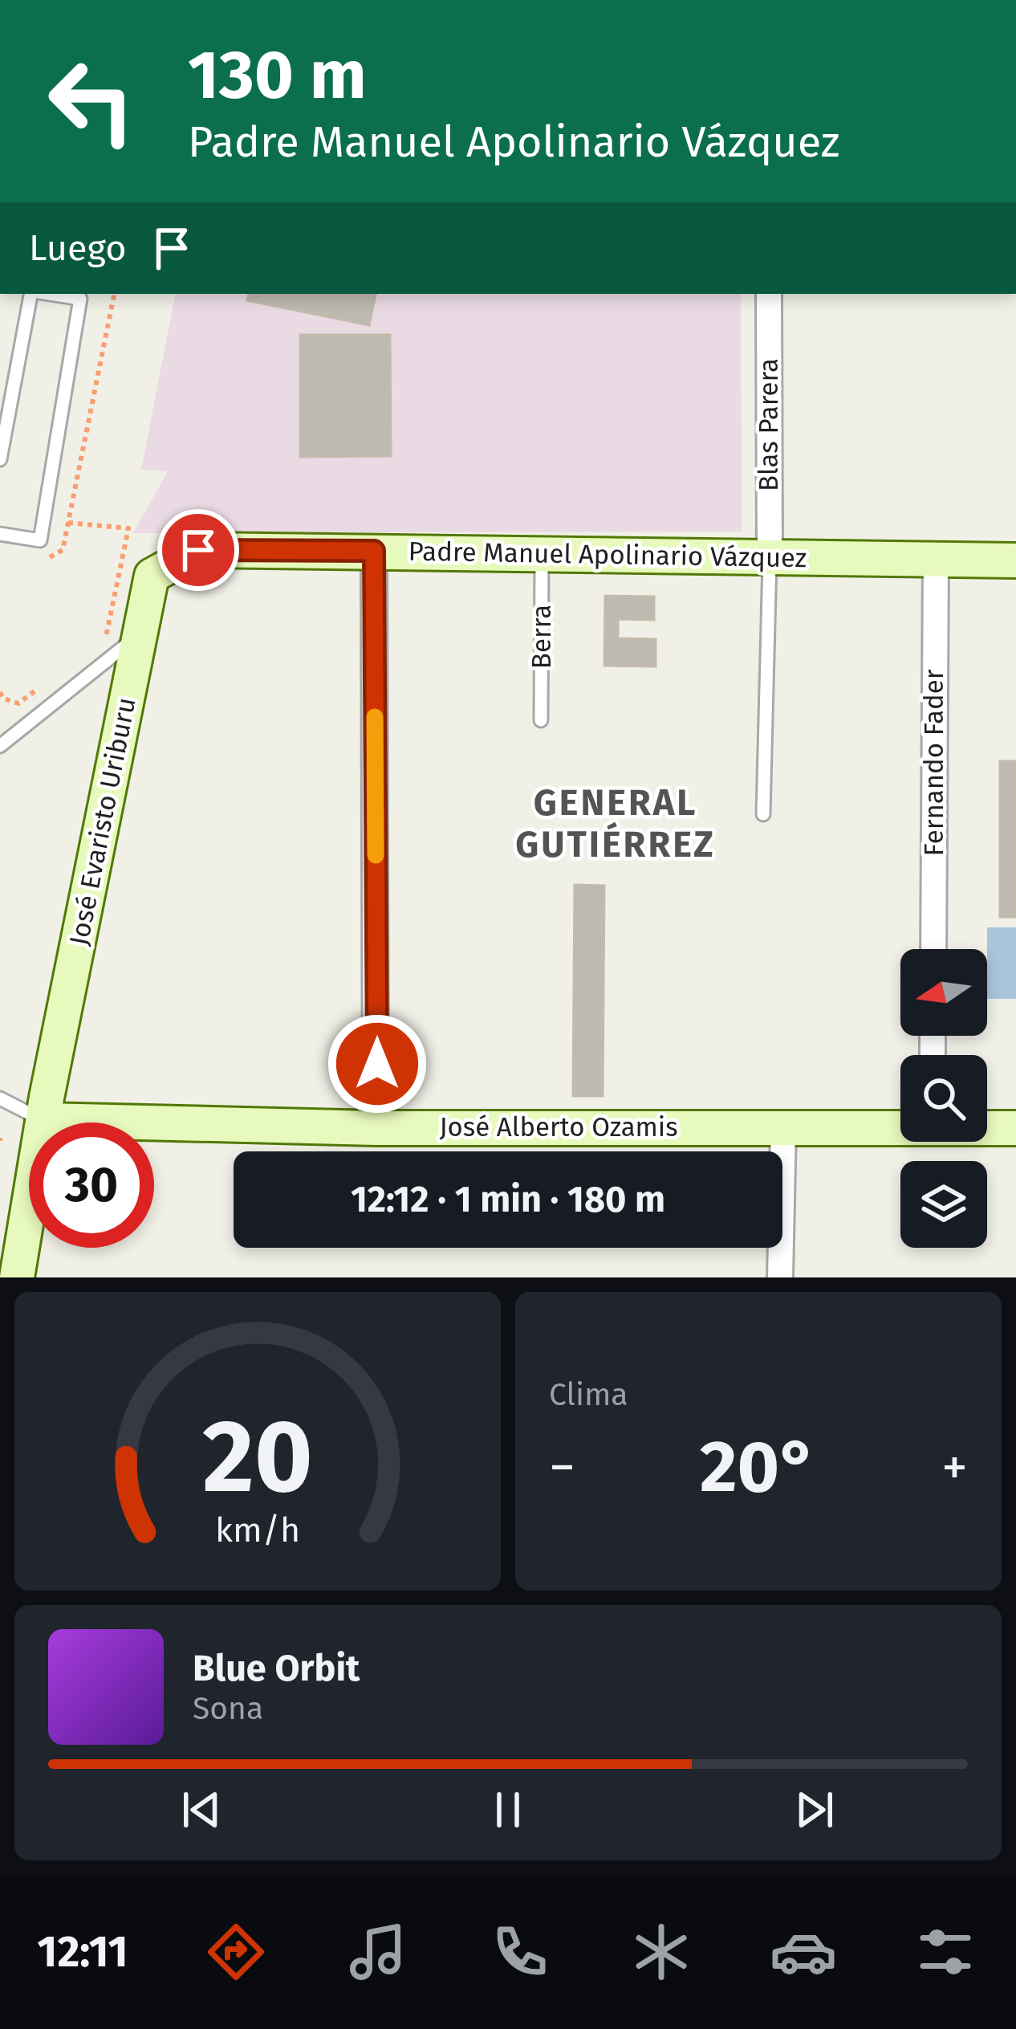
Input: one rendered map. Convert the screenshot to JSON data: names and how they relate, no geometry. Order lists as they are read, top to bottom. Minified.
{"streets":{"main road":["Padre Manuel Apolinario Vázquez","José Evaristo Uriburu","José Alberto Ozamis"],"street":["Blas Parera","Fernando Fader"],"lane":["Berra"]},"crossings":[["Blas Parera","Padre Manuel Apolinario Vázquez"],["Padre Manuel Apolinario Vázquez","Berra"],["Padre Manuel Apolinario Vázquez","Fernando Fader"],["Padre Manuel Apolinario Vázquez","José Evaristo Uriburu"],["José Evaristo Uriburu","José Alberto Ozamis"]],"districts":["GENERAL GUTIÉRREZ"],"north":"left","page":{"turn":["130 m","Padre Manuel Apolinario Vázquez"],"then":"Luego","limit":"30","trip":"12:12 · 1 min · 180 m","tile":"Clima","heat":["−","20°","+"],"song":["Blue Orbit","Sona"],"tabs":"12:11","gauge":["20","km/h"]}}
